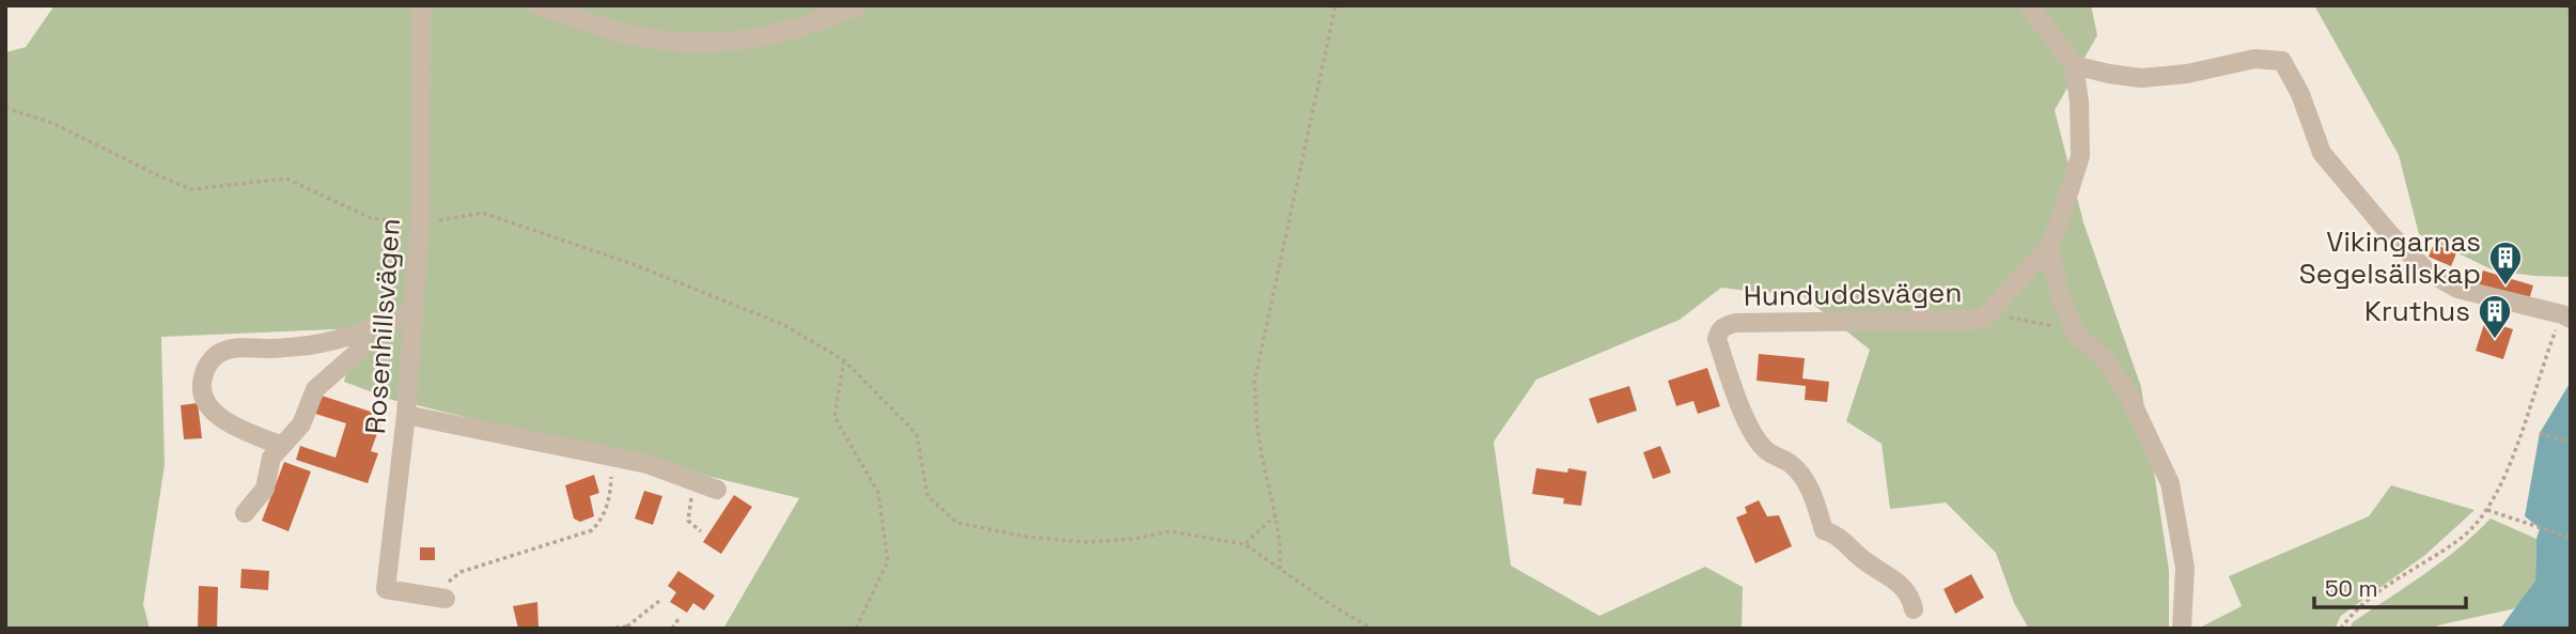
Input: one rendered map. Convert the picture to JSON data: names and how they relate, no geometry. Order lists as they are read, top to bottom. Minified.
{"streets":{"street":["Hunduddsvägen","Rosenhillsvägen"]},"places":{"building":["Vikingarnas Segelsällskap","Kruthus"]},"scale_bar":"50 m"}
